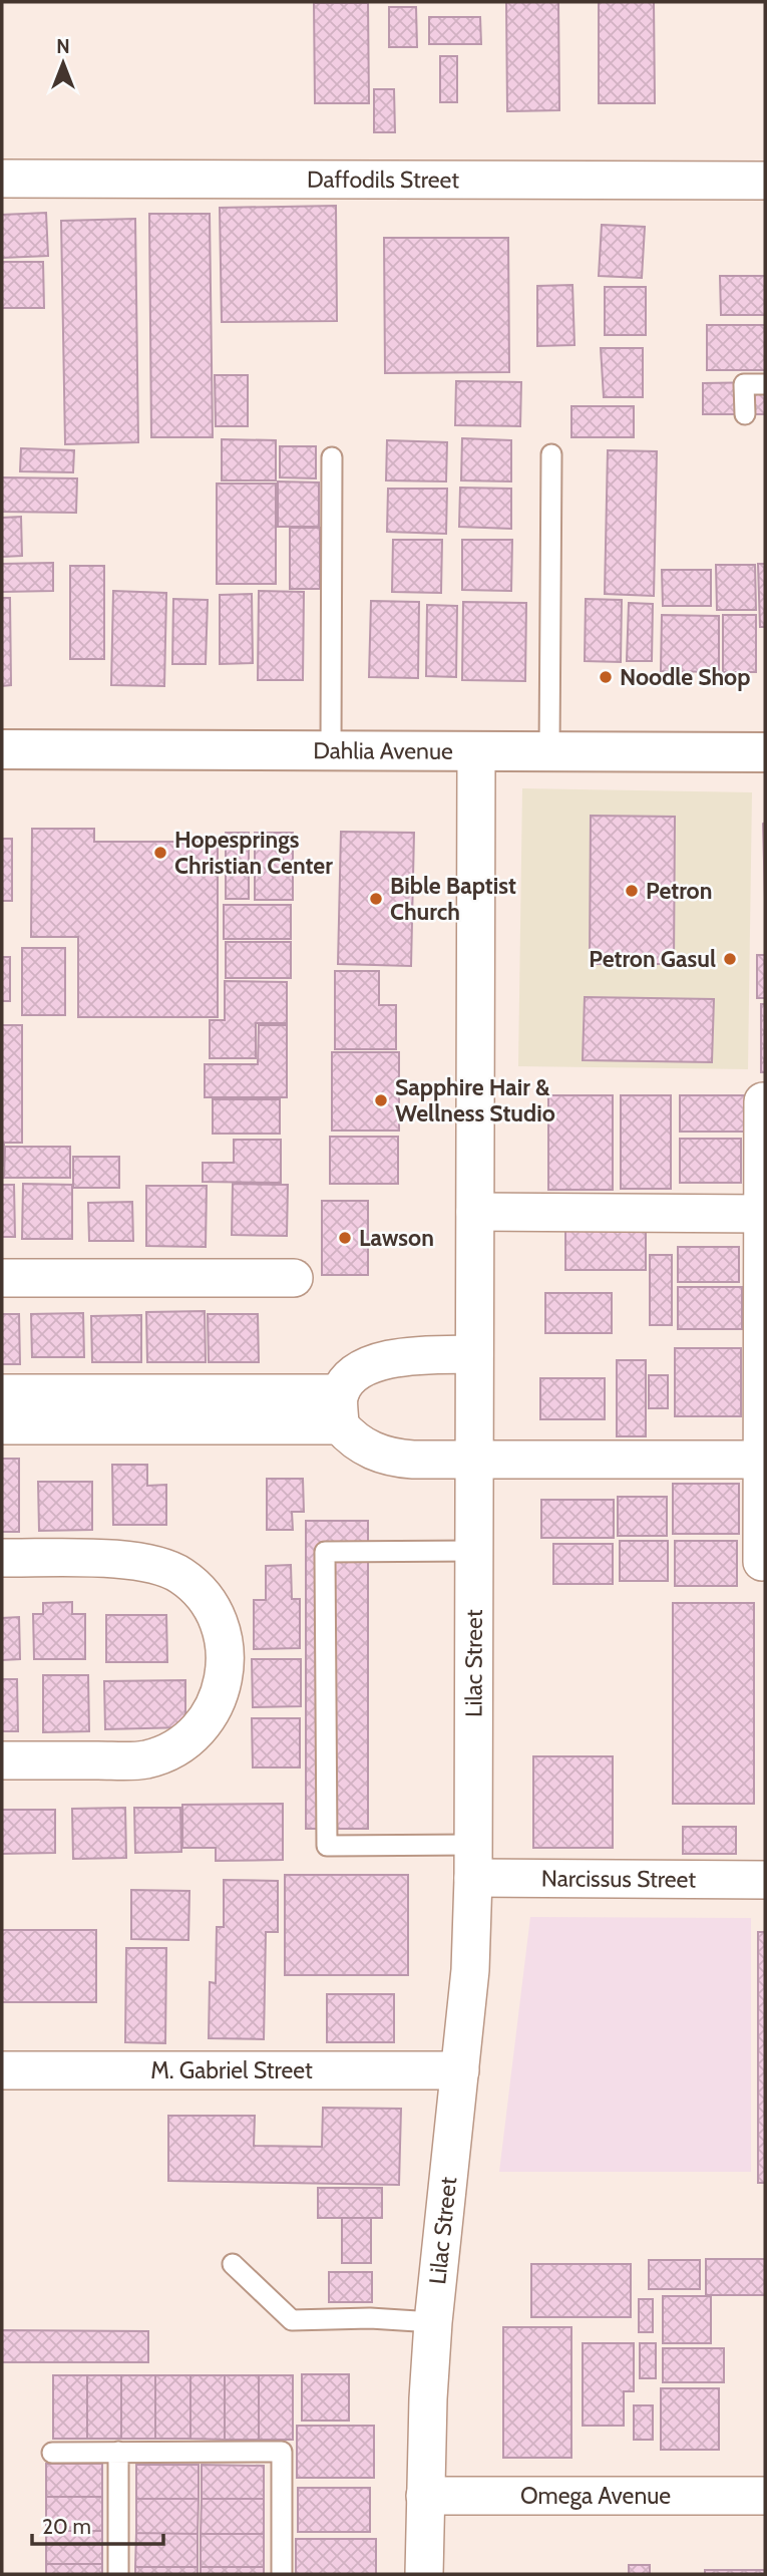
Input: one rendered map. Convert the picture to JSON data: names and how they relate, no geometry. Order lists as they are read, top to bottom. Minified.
{"streets":{"street":["Daffodils Street","Dahlia Avenue","Lilac Street","Narcissus Street","M. Gabriel Street","Omega Avenue"]},"crossings":[["Dahlia Avenue","Lilac Street"],["Lilac Street","Narcissus Street"],["Lilac Street","M. Gabriel Street"],["Lilac Street","Omega Avenue"]],"places":["Noodle Shop","Hopesprings Christian Center","Petron","Bible Baptist Church","Petron Gasul","Sapphire Hair & Wellness Studio","Lawson"],"scale_bar":"20 m","north":"top"}
